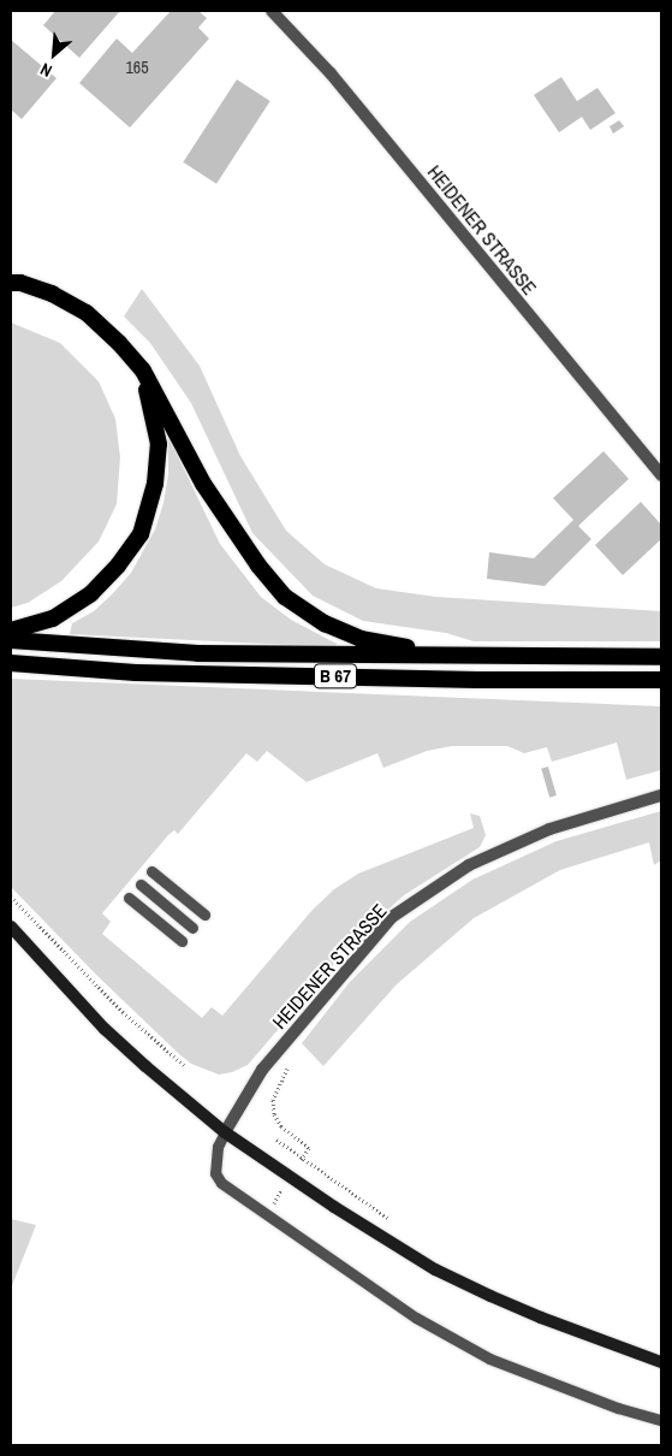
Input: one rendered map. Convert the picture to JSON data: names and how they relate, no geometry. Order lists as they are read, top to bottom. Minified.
{"streets":{"highway":["B 67"],"street":["HEIDENER STRASSE"]},"house_numbers":["165"],"north":"bottom left"}
